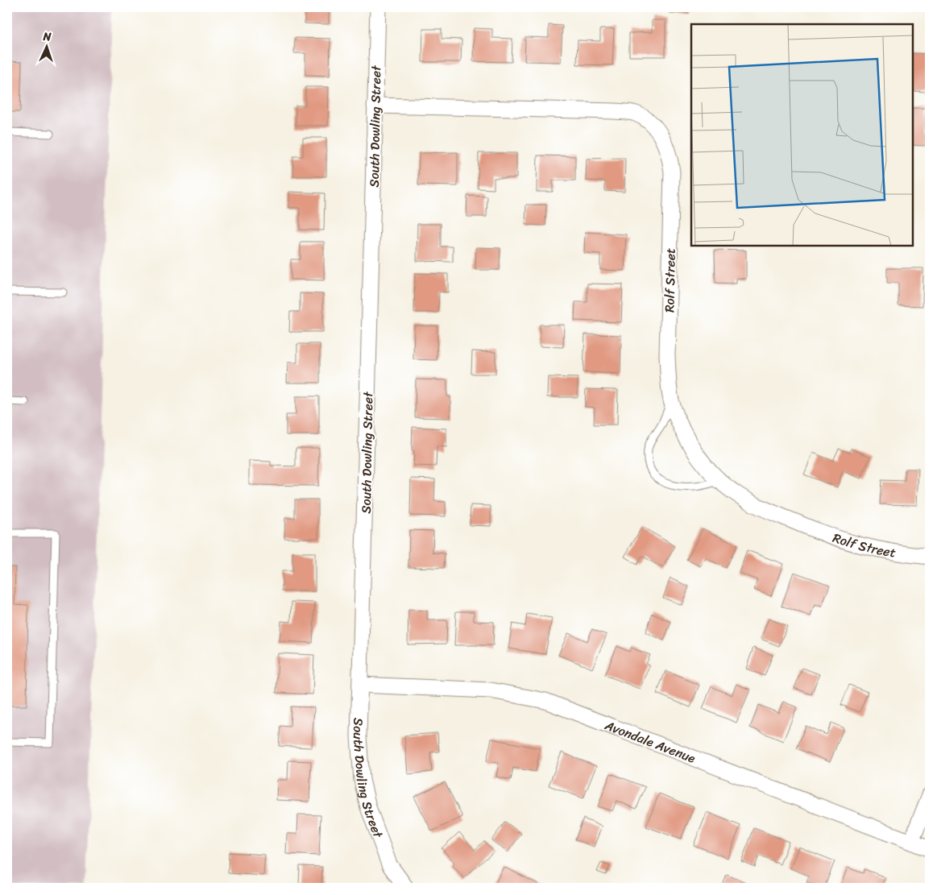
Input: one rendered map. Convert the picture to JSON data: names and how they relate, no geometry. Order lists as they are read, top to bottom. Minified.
{"streets":{"street":["South Dowling Street","Rolf Street","Avondale Avenue"]},"crossings":[["South Dowling Street","Rolf Street"],["South Dowling Street","Avondale Avenue"]],"north":"top"}
